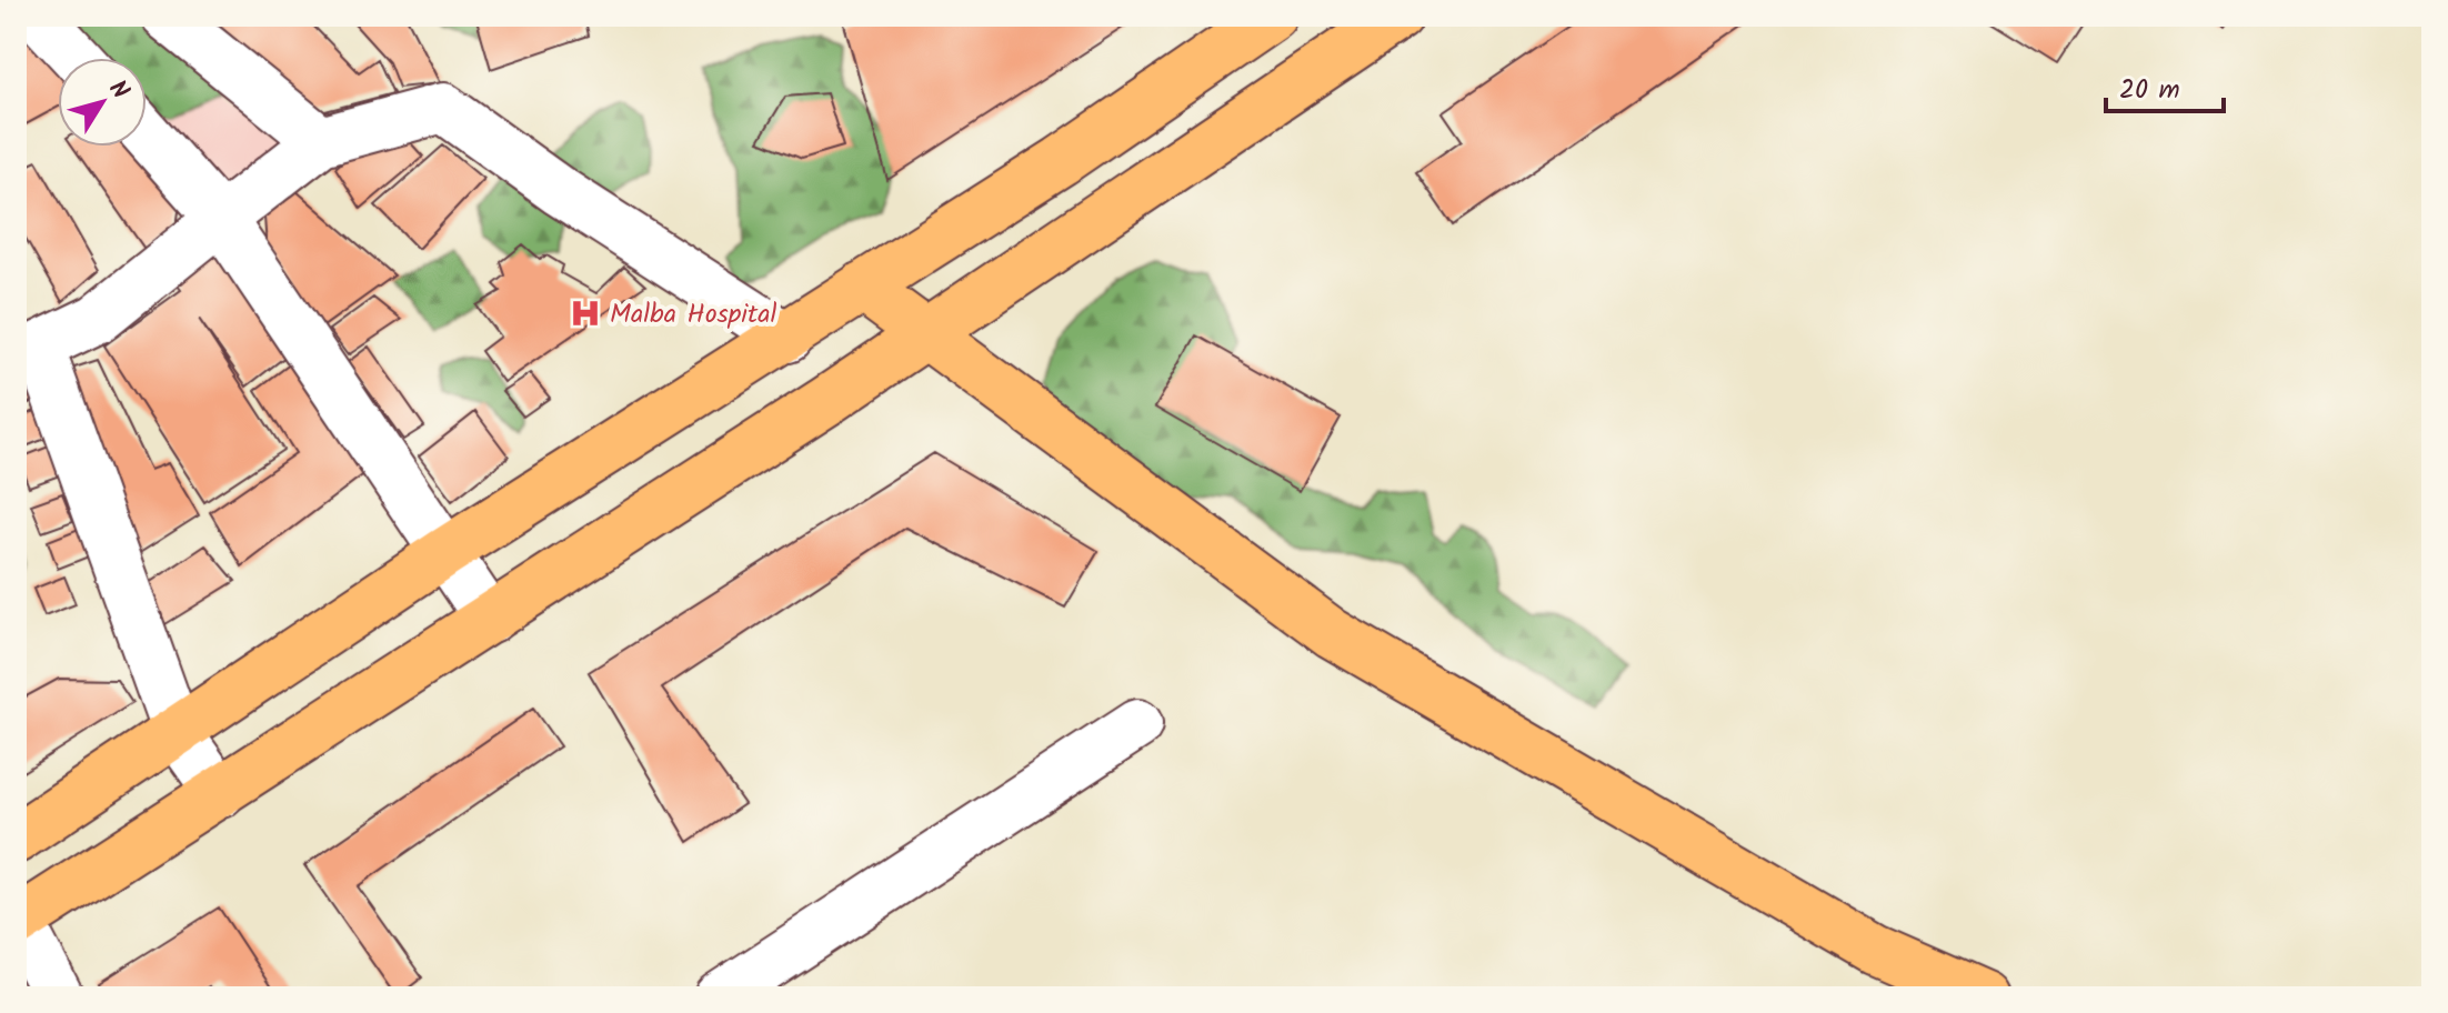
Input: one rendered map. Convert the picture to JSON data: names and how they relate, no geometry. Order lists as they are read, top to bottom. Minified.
{"places":{"hospital":["Malba Hospital"]},"scale_bar":"20 m","north":"top right"}
